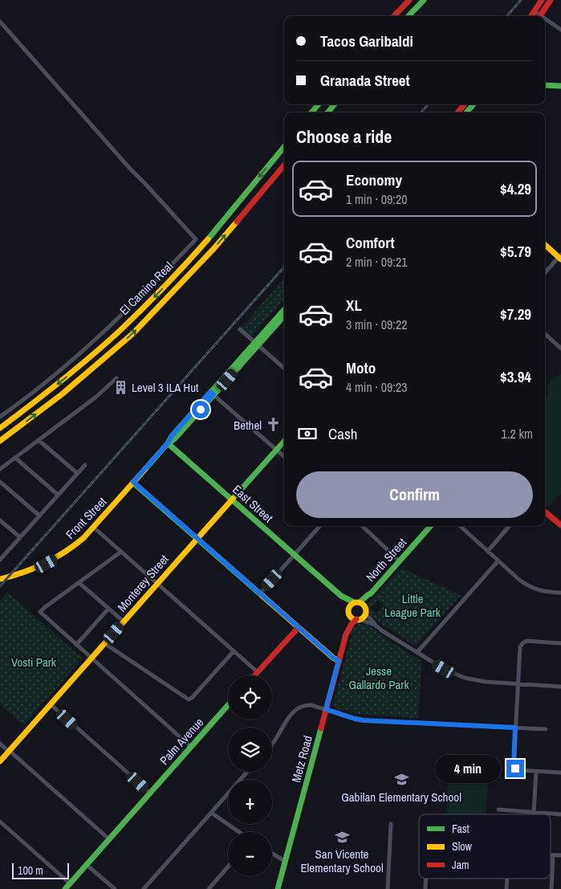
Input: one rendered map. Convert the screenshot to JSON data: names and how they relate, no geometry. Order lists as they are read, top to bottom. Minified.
{"streets":{"main road":["El Camino Real","East Street","Front Street","North Street","Monterey Street","Palm Avenue","Metz Road"]},"crossings":[["East Street","Front Street"],["East Street","North Street"],["East Street","Monterey Street"],["East Street","Metz Road"],["North Street","Metz Road"]],"parks":["Little League Park","Vosti Park","Jesse Gallardo Park"],"places":{"building":["Level 3 ILA Hut"],"church":["Bethel"],"school or university":["Gabilan Elementary School","San Vicente Elementary School"]},"legend":["Fast","Slow","Jam"],"scale_bar":"100 m","page":{"banner":["Tacos Garibaldi","Granada Street"],"heading":"Choose a ride","list":[{"name":"Economy","note":"1 min · 09:20","value":"$4.29"},{"name":"Comfort","note":"2 min · 09:21","value":"$5.79"},{"name":"XL","note":"3 min · 09:22","value":"$7.29"},{"name":"Moto","note":"4 min · 09:23","value":"$3.94"}],"pay":["Cash","1.2 km"],"buttons":"Confirm","map_buttons":["+","−"],"bubble":"4 min","scale":"100 m"}}
